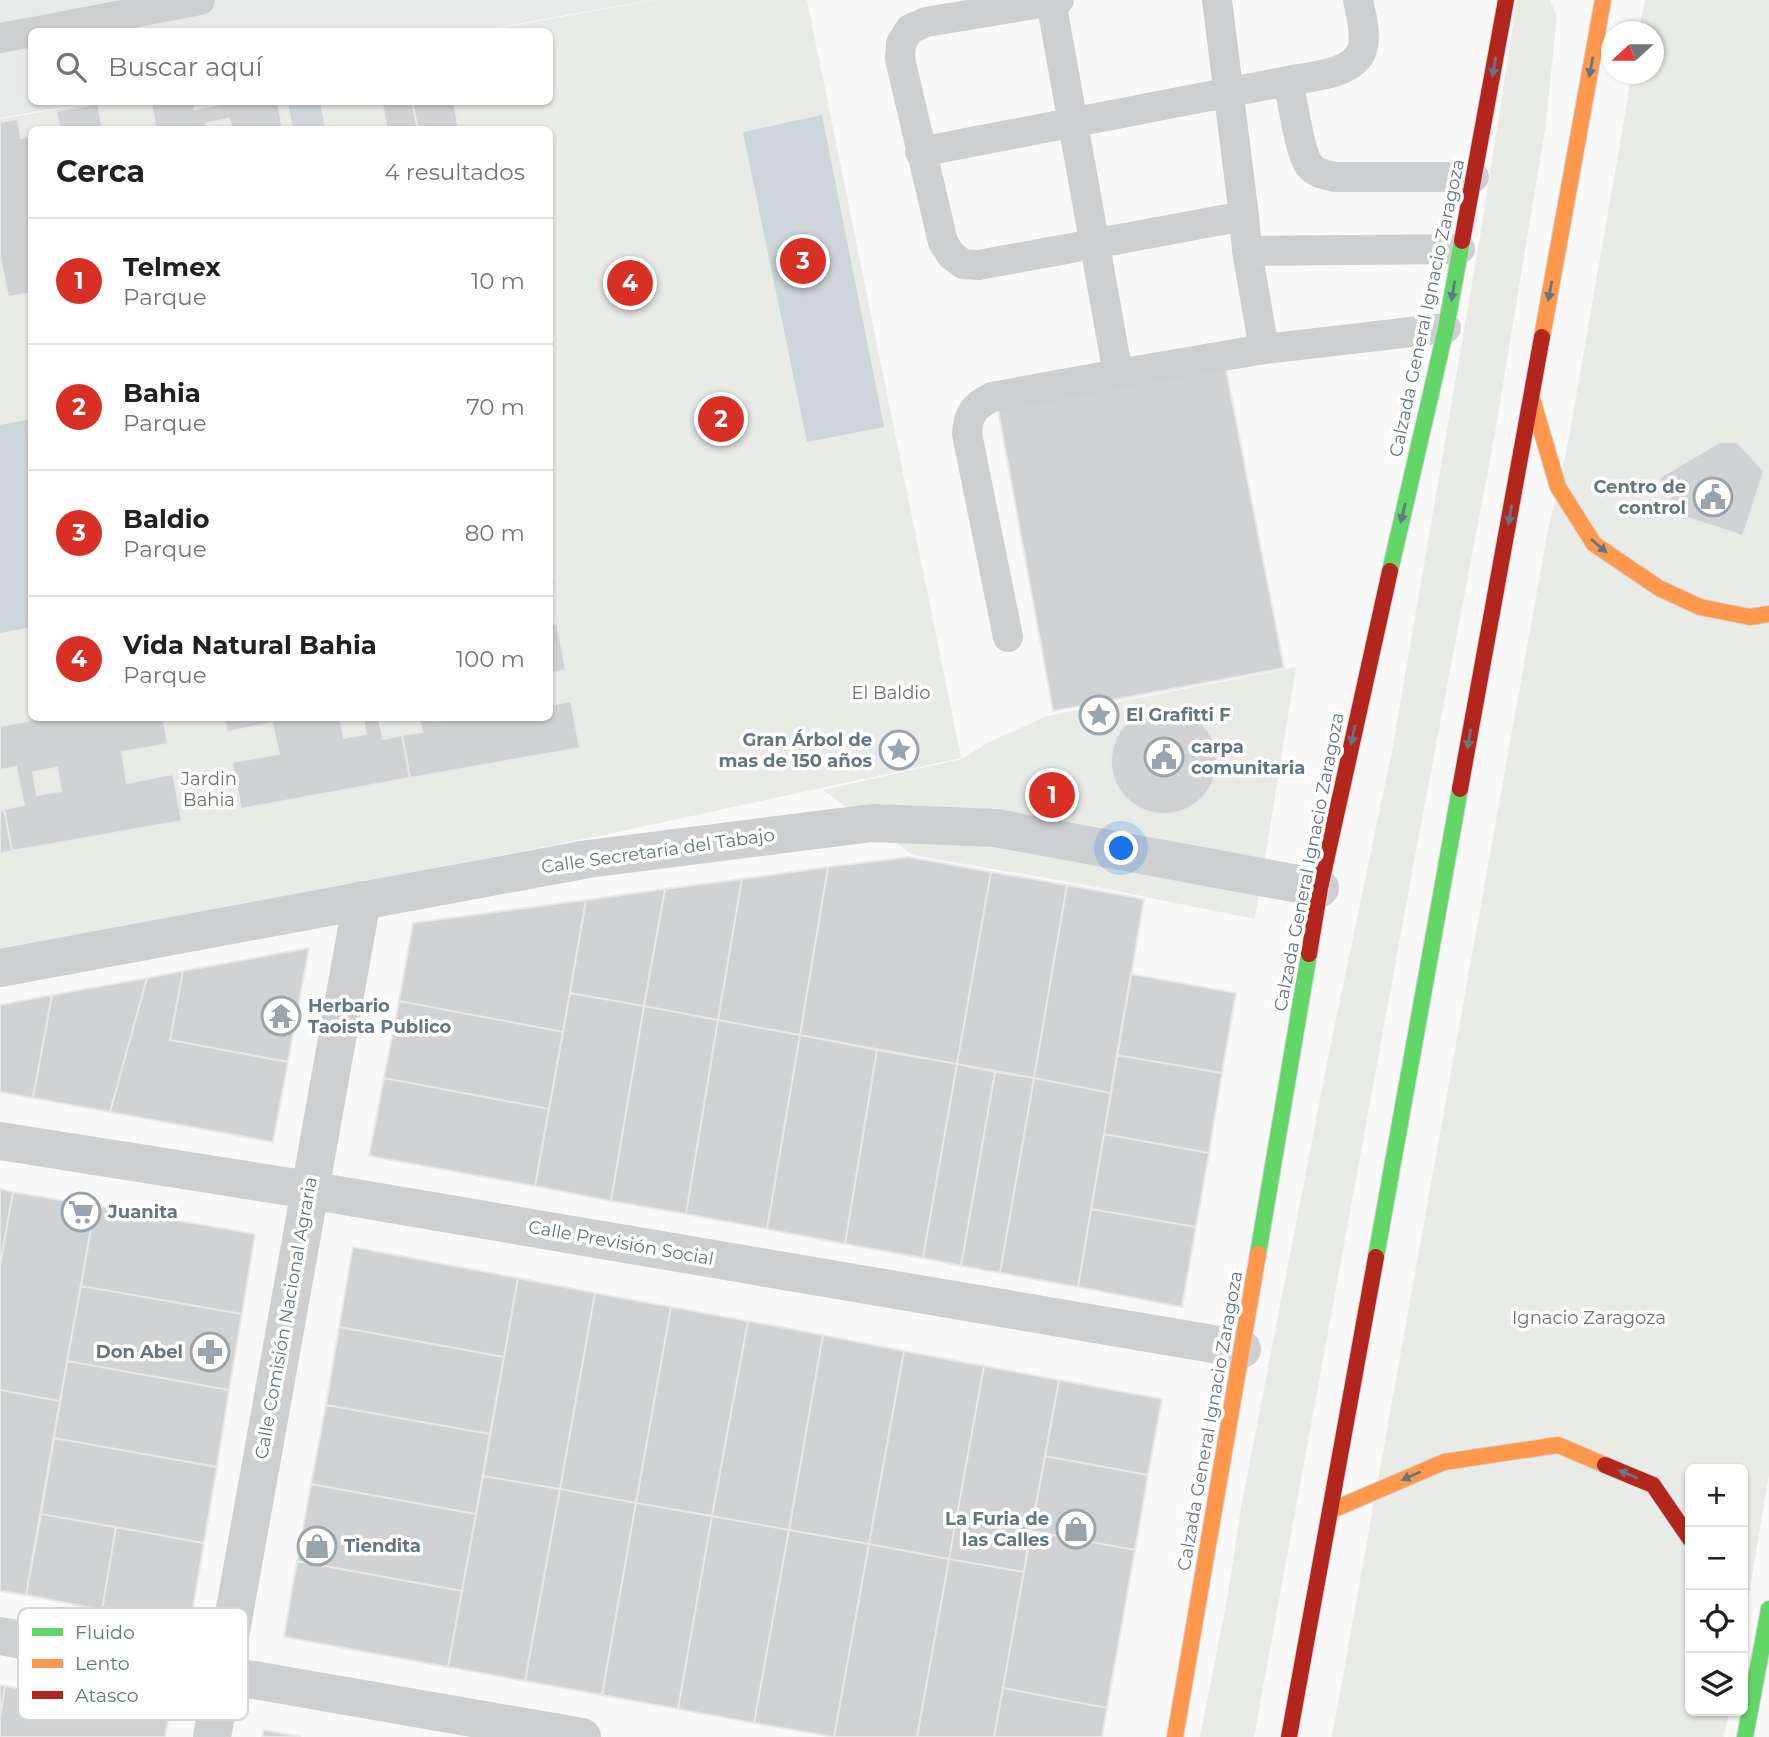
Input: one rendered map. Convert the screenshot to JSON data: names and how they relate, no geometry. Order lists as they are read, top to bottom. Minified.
{"streets":{"main road":["Calzada General Ignacio Zaragoza"],"street":["Calle Secretaría del Tabajo","Calle Previsión Social","Calle Comisión Nacional Agraria"]},"crossings":[["Calzada General Ignacio Zaragoza","Calle Secretaría del Tabajo"],["Calzada General Ignacio Zaragoza","Calle Previsión Social"],["Calle Secretaría del Tabajo","Calle Comisión Nacional Agraria"],["Calle Previsión Social","Calle Comisión Nacional Agraria"]],"parks":["El Baldio","Jardin Bahia","Ignacio Zaragoza"],"places":{"public building":["Centro de control","carpa comunitaria"],"place":["El Grafitti F","Gran Árbol de mas de 150 años"],"temple":["Herbario Taoista Publico"],"supermarket":["Juanita"],"pharmacy":["Don Abel"],"shop":["La Furia de las Calles","Tiendita"]},"legend":["Fluido","Lento","Atasco"],"north":"left","page":{"search":"Buscar aquí","heading":["Cerca","4 resultados"],"list":[{"mark":"1","name":"Telmex","note":"Parque","value":"10 m"},{"mark":"2","name":"Bahia","note":"Parque","value":"70 m"},{"mark":"3","name":"Baldio","note":"Parque","value":"80 m"},{"mark":"4","name":"Vida Natural Bahia","note":"Parque","value":"100 m"}],"pins":["3","4","2","1"],"map_buttons":["+","−"]}}
